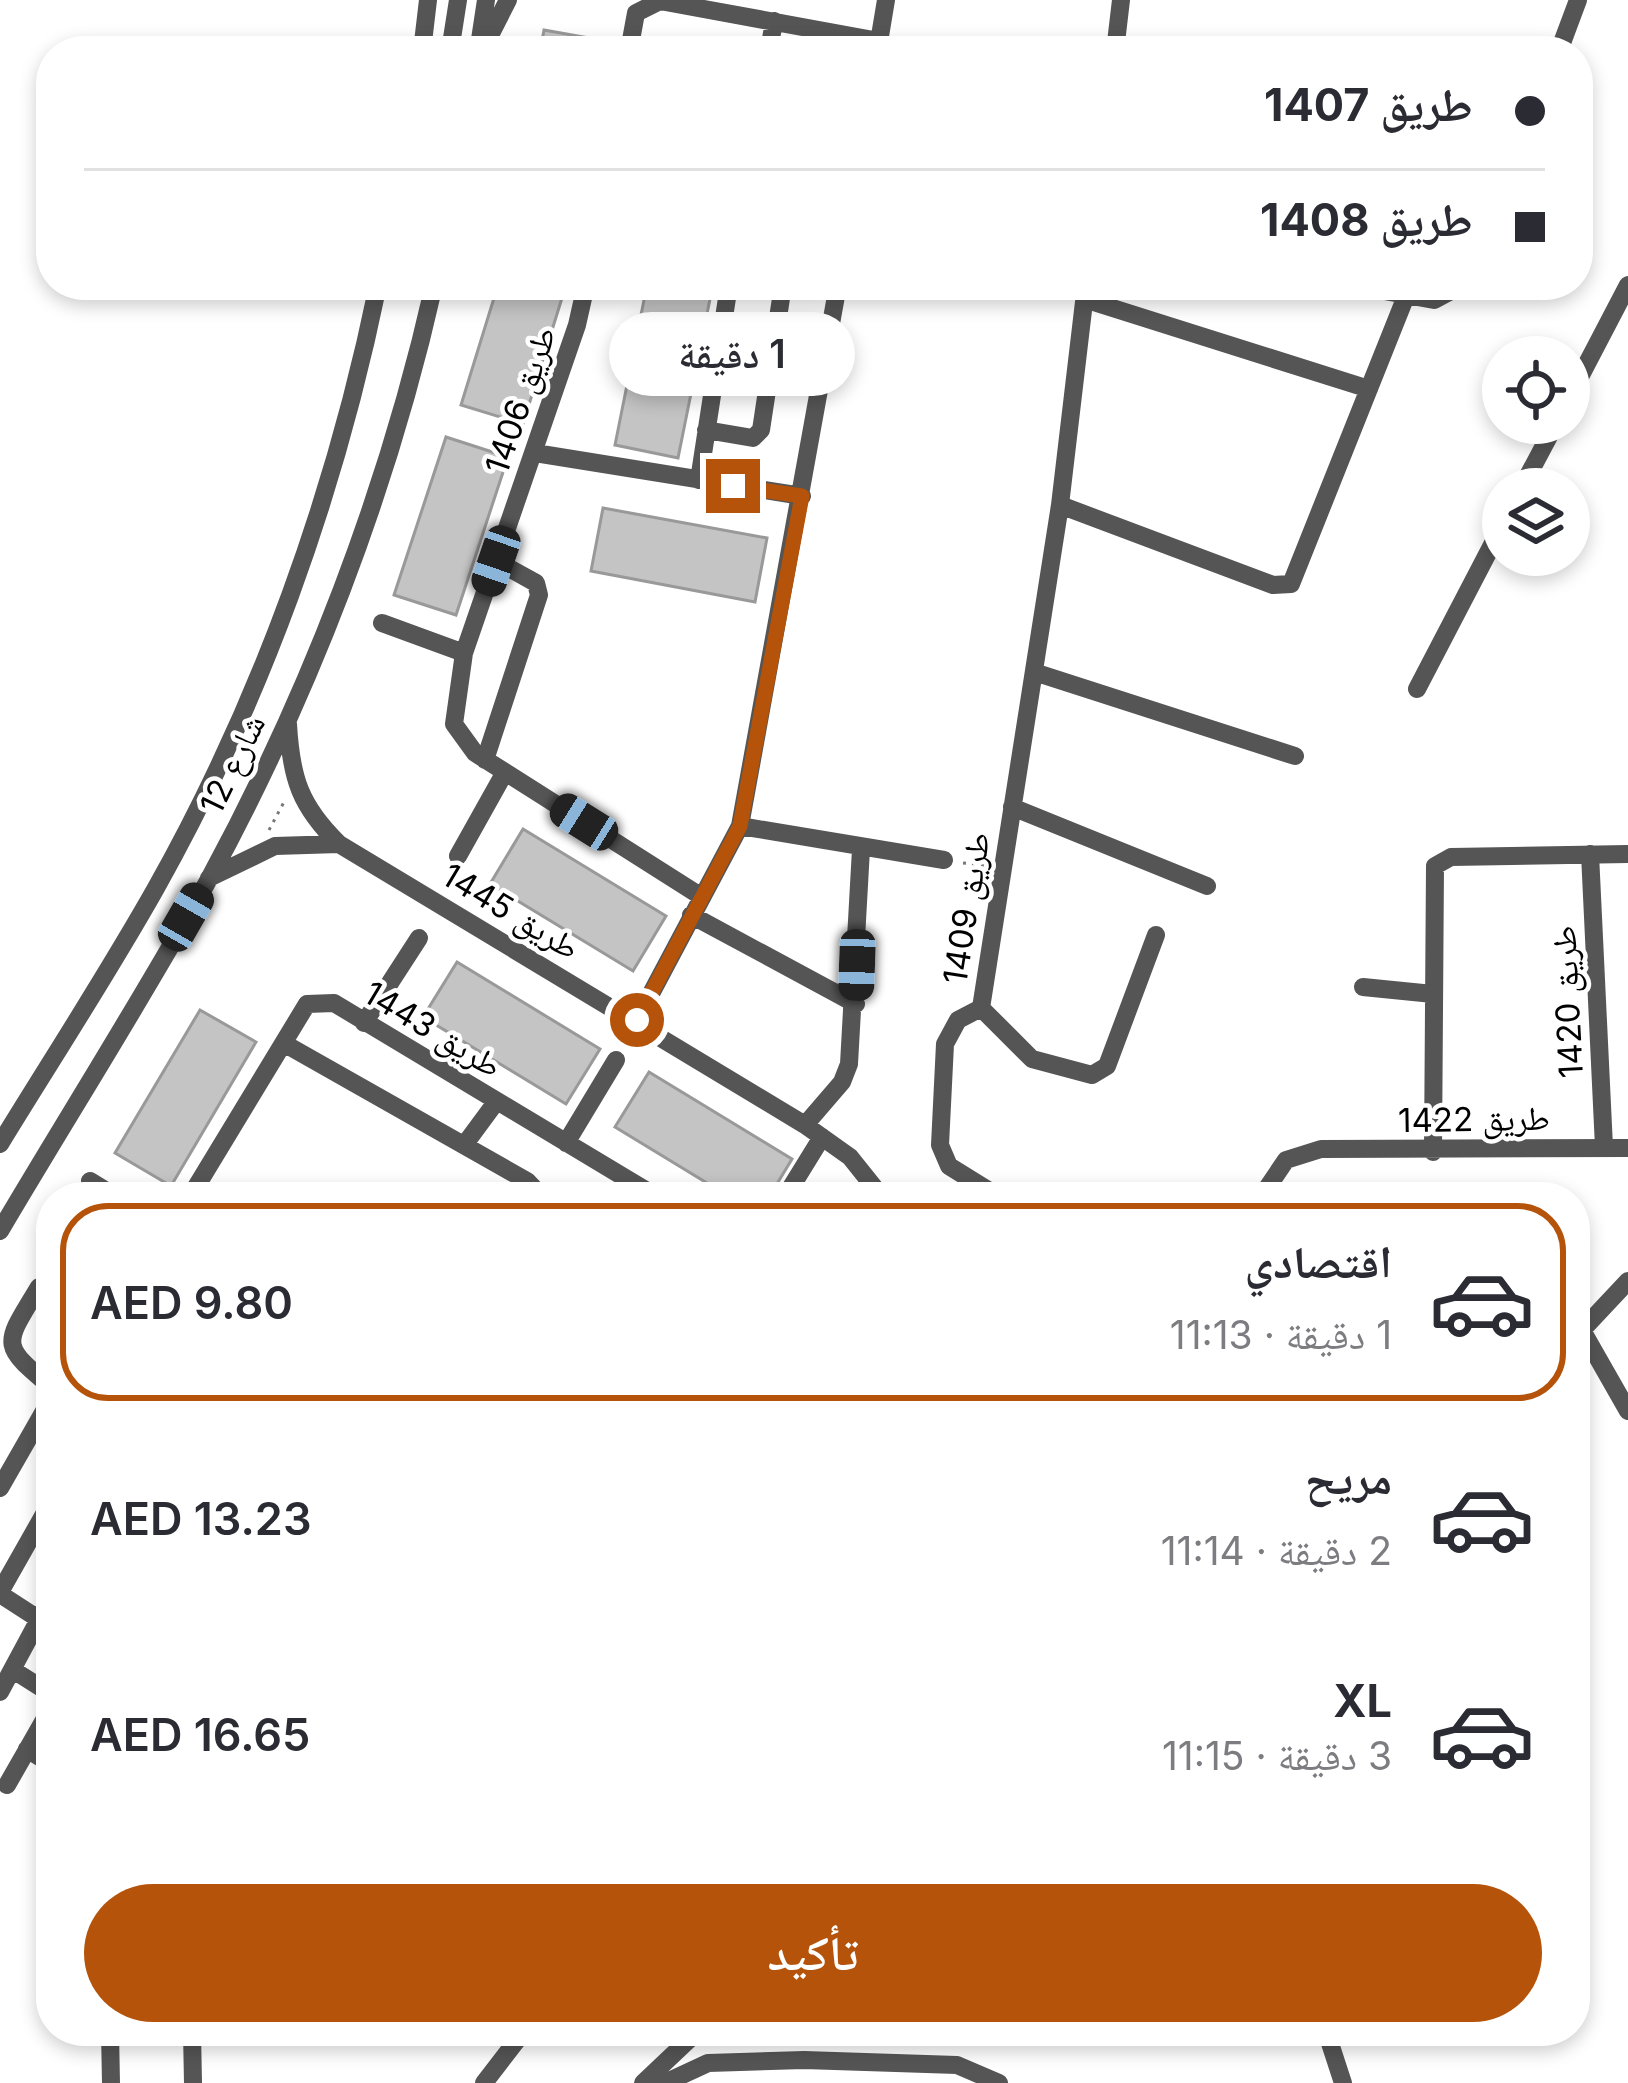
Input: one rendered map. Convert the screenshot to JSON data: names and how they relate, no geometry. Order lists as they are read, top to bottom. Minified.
{"streets":{"street":["طريق 1406","شارع 12","طريق 1409","طريق 1445","طريق 1420","طريق 1443","طريق 1422"]},"crossings":[["شارع 12","طريق 1445"],["طريق 1420","طريق 1422"]],"page":{"banner":["طريق 1407","طريق 1408"],"bubble":"1 دقيقة","list":[{"name":"اقتصادي","note":"1 دقيقة · 11:13","value":"AED 9.80"},{"name":"مريح","note":"2 دقيقة · 11:14","value":"AED 13.23"},{"name":"XL","note":"3 دقيقة · 11:15","value":"AED 16.65"}],"buttons":"تأكيد"}}
